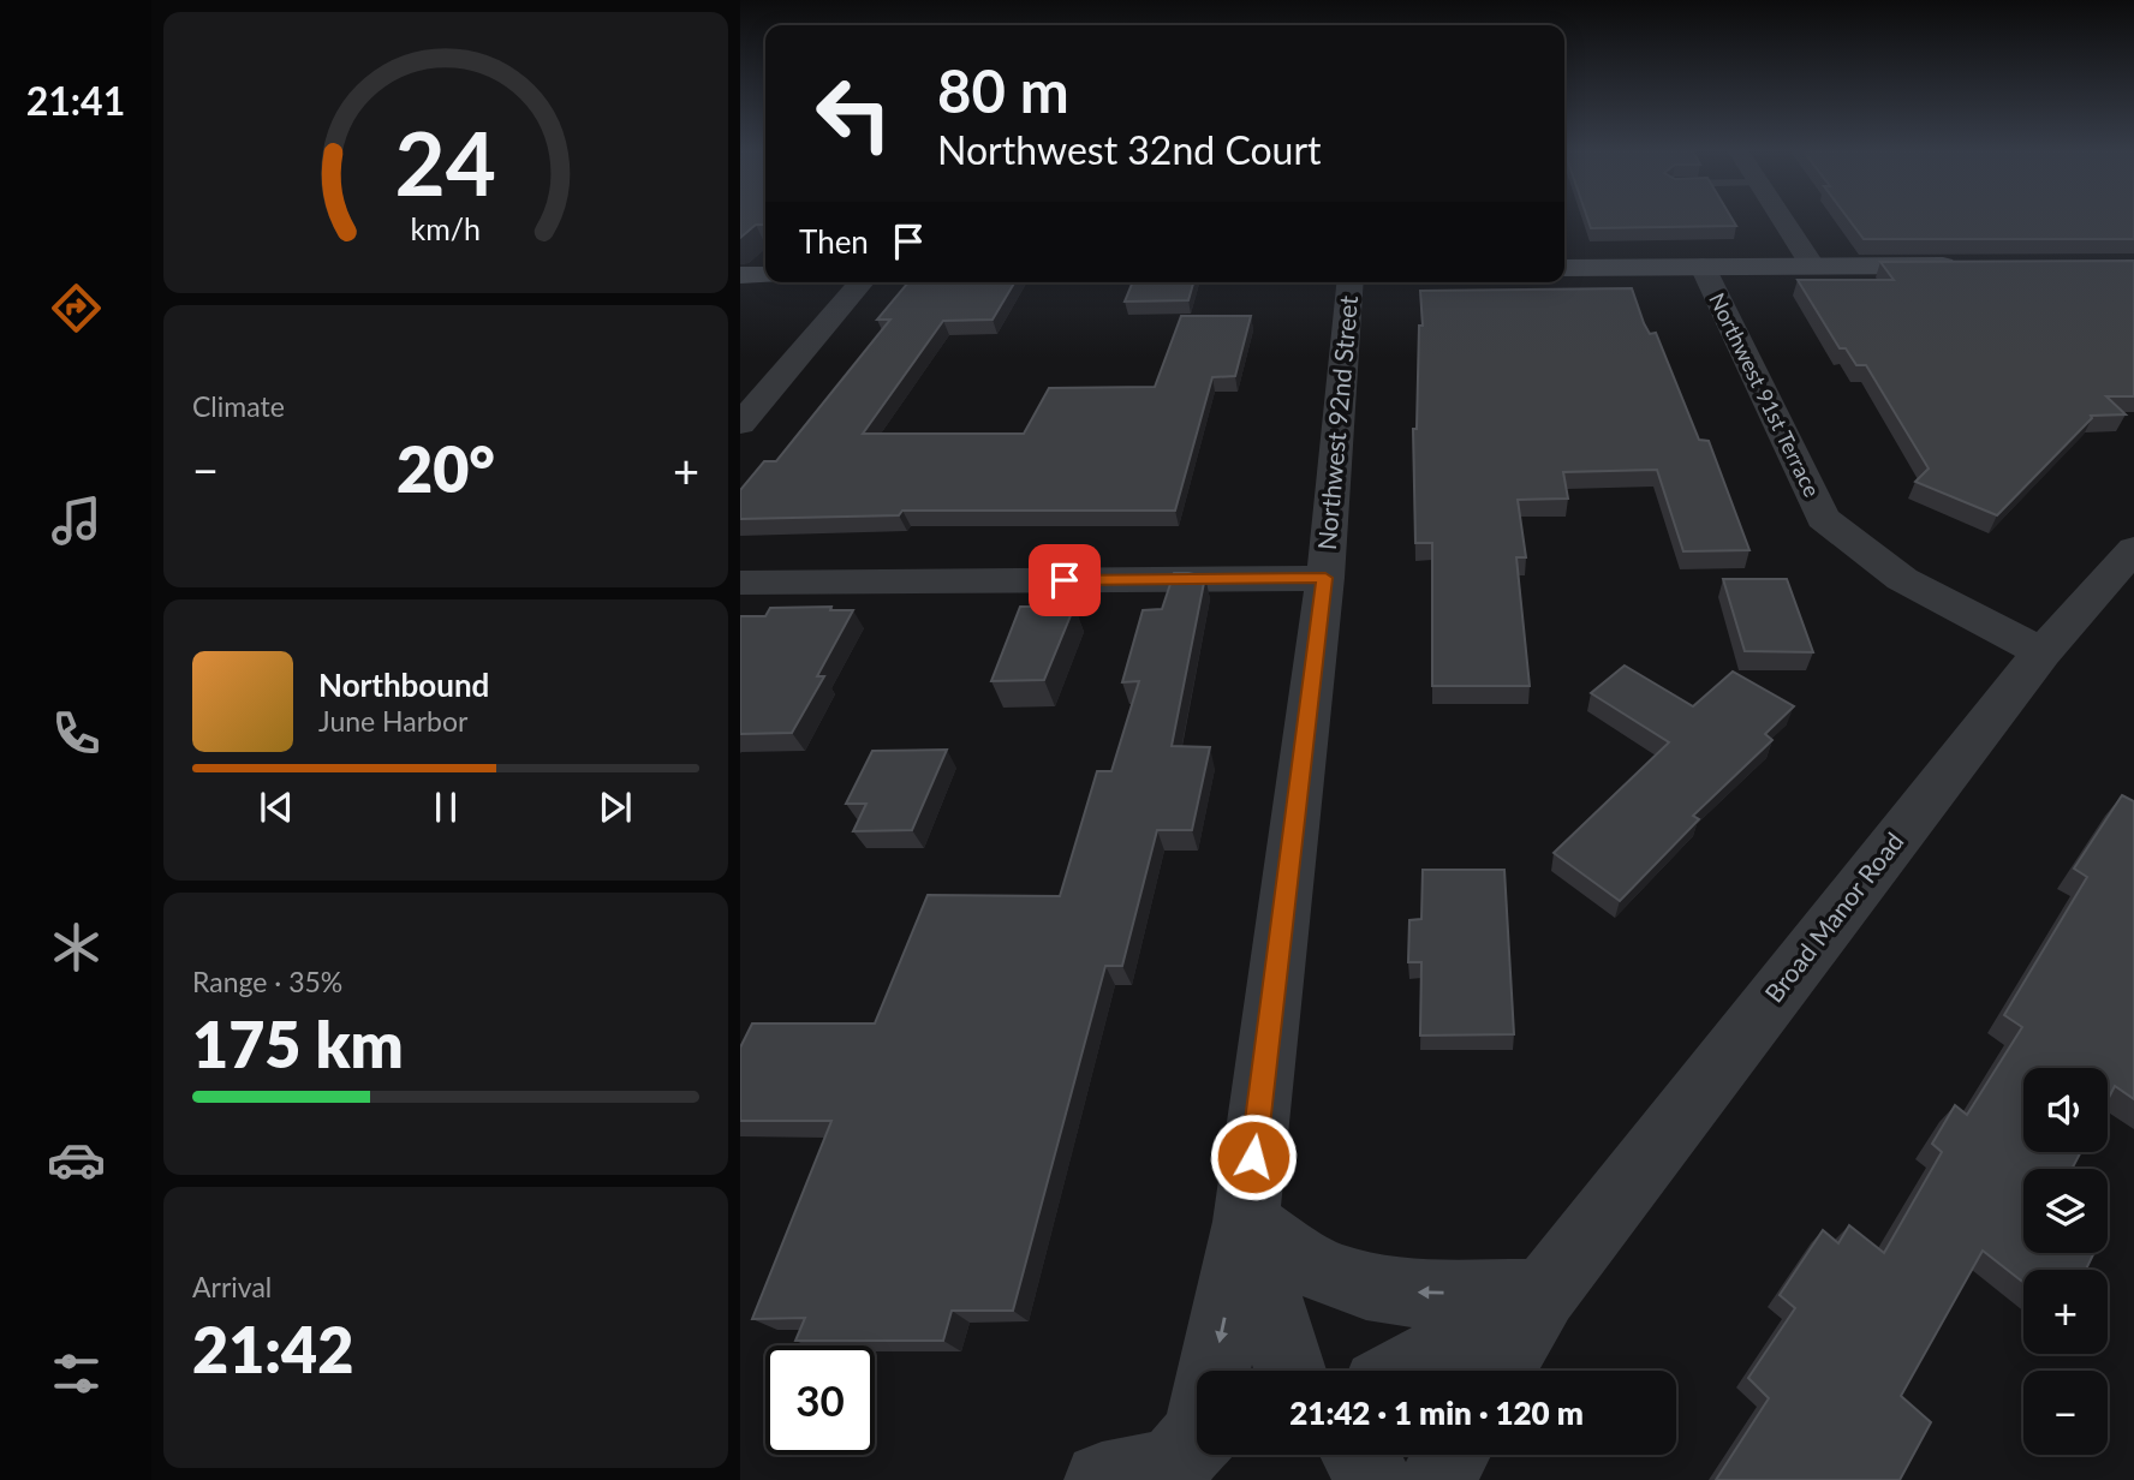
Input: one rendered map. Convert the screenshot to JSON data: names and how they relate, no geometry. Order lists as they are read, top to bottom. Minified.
{"streets":{"street":["Northwest 91st Terrace","Northwest 92nd Street","Broad Manor Road"]},"crossings":[["Northwest 91st Terrace","Broad Manor Road"]],"page":{"tabs":"21:41","turn":["80 m","Northwest 32nd Court"],"then":"Then","tile":["Climate",["Range · 35%","175 km"],["Arrival","21:42"]],"heat":["−","20°","+"],"song":["Northbound","June Harbor"],"map_buttons":["+","−"],"limit":"30","trip":"21:42 · 1 min · 120 m","gauge":["24","km/h"]}}
